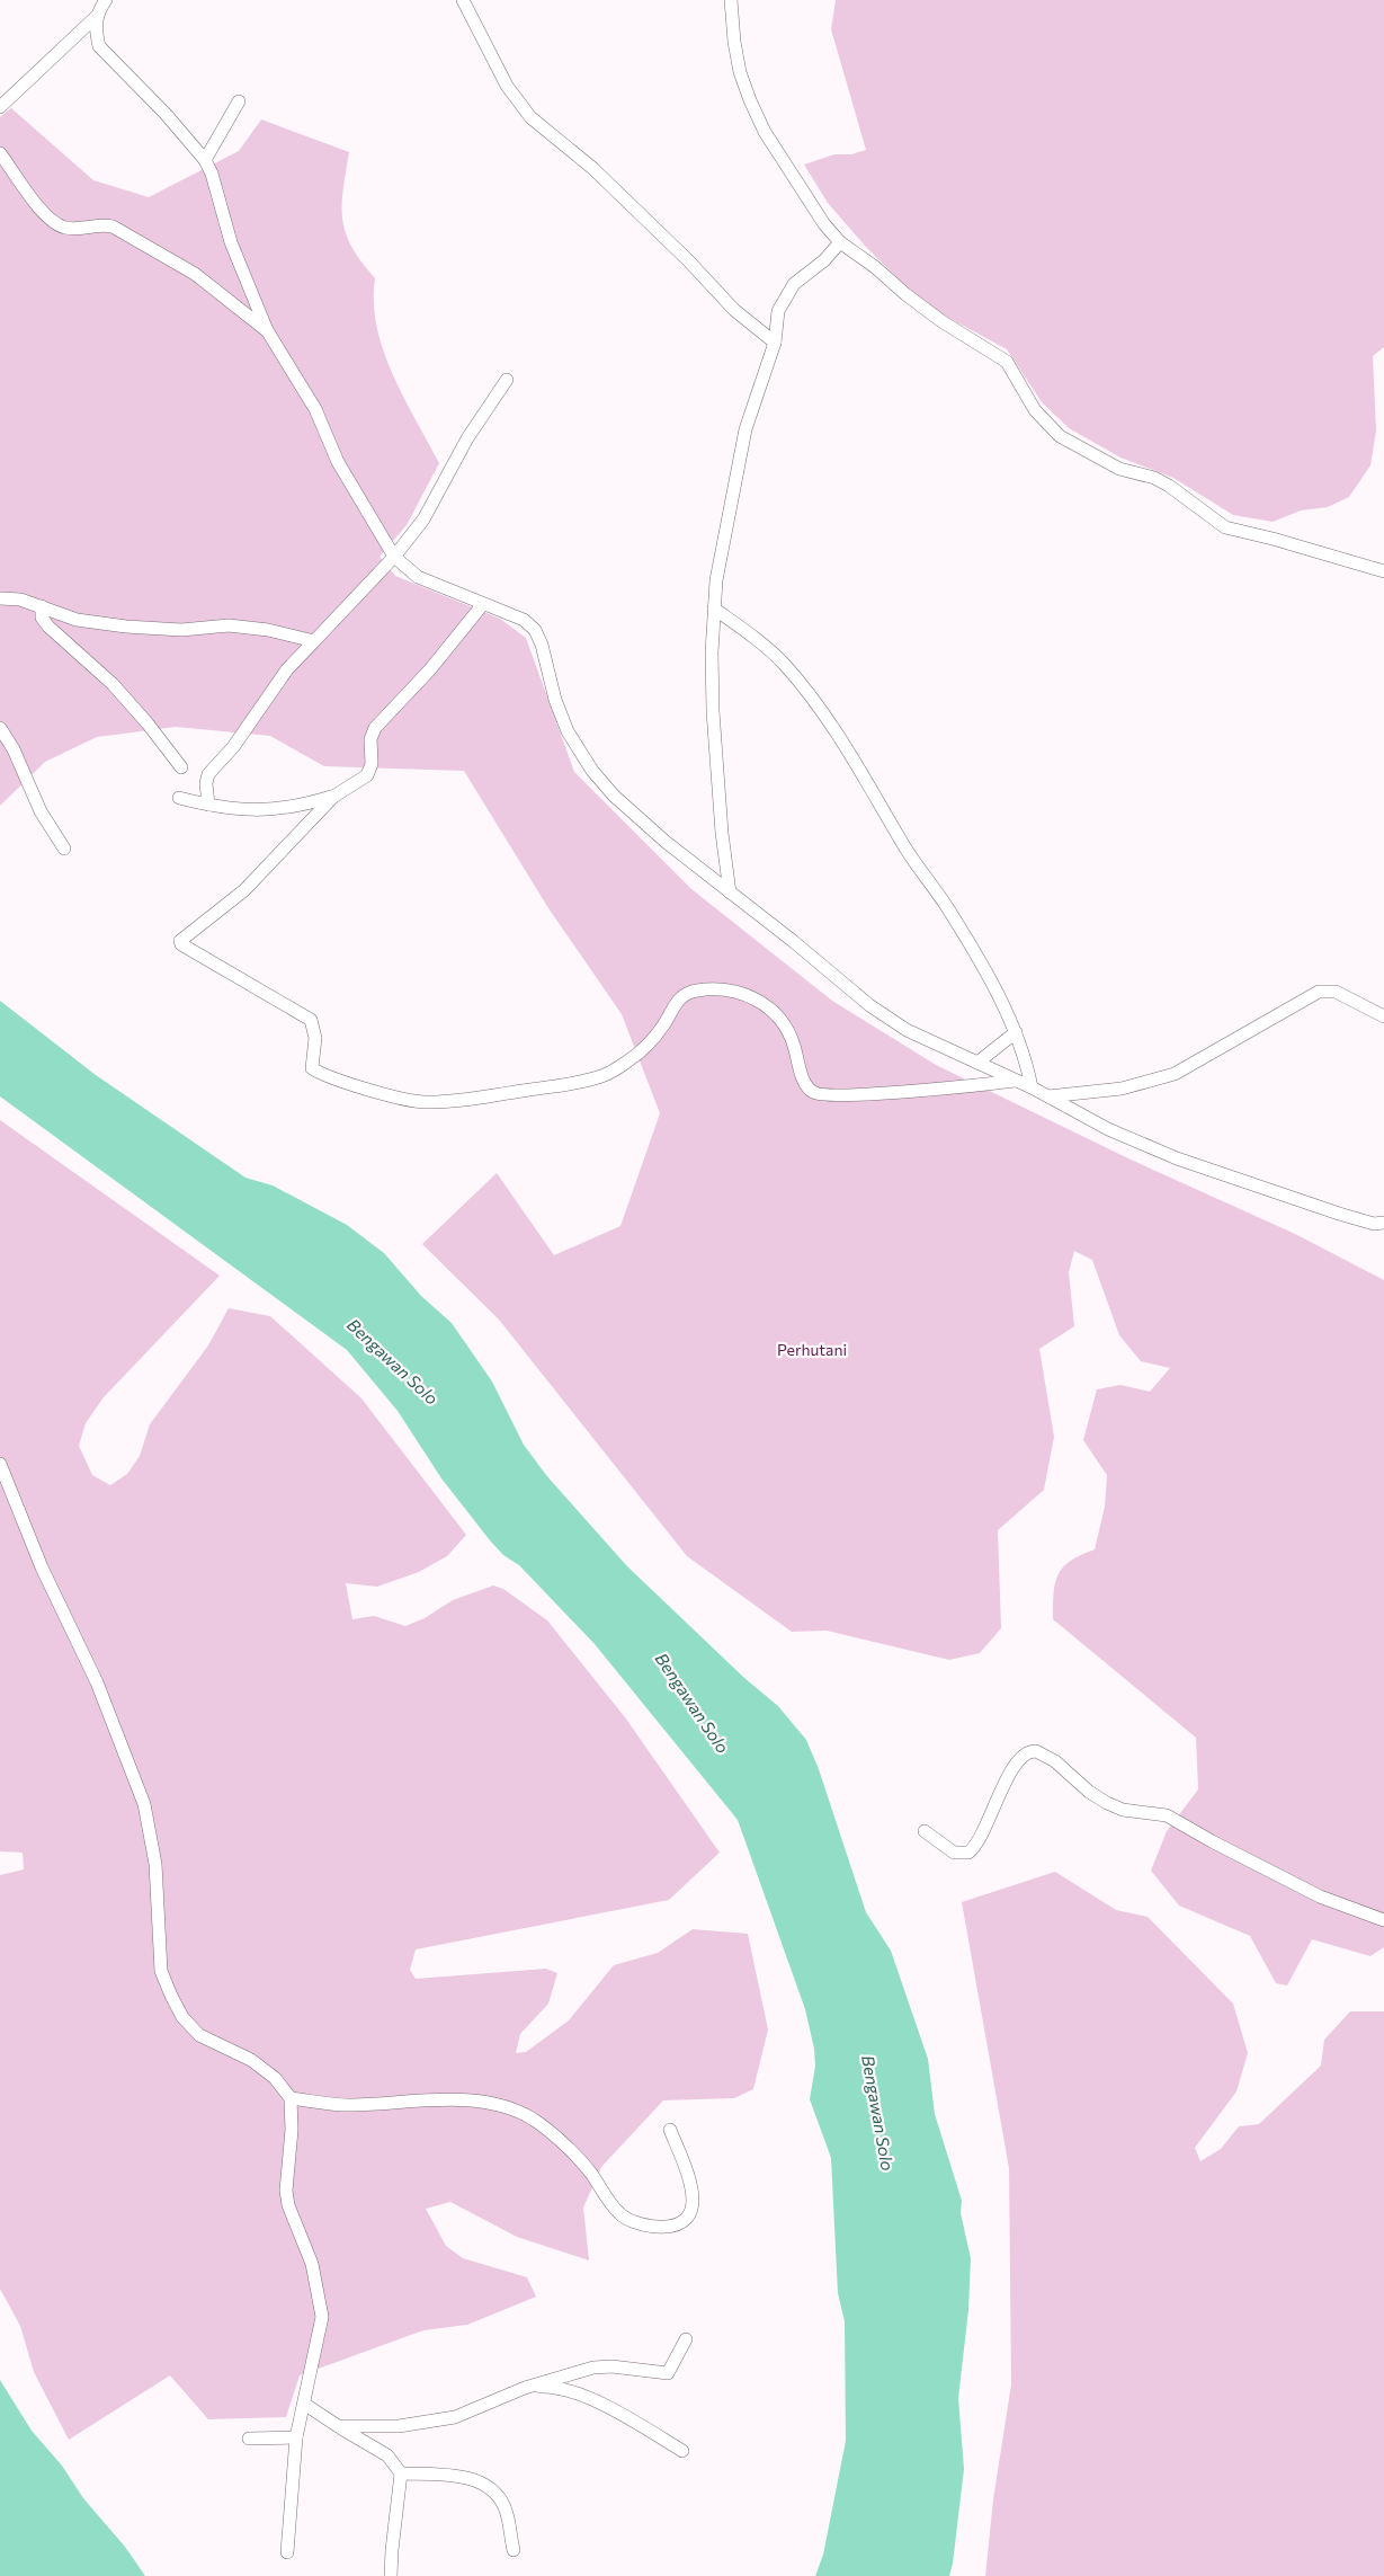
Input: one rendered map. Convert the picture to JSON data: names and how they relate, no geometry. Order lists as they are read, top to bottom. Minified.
{"water":["Bengawan Solo"],"parks":["Perhutani"]}
